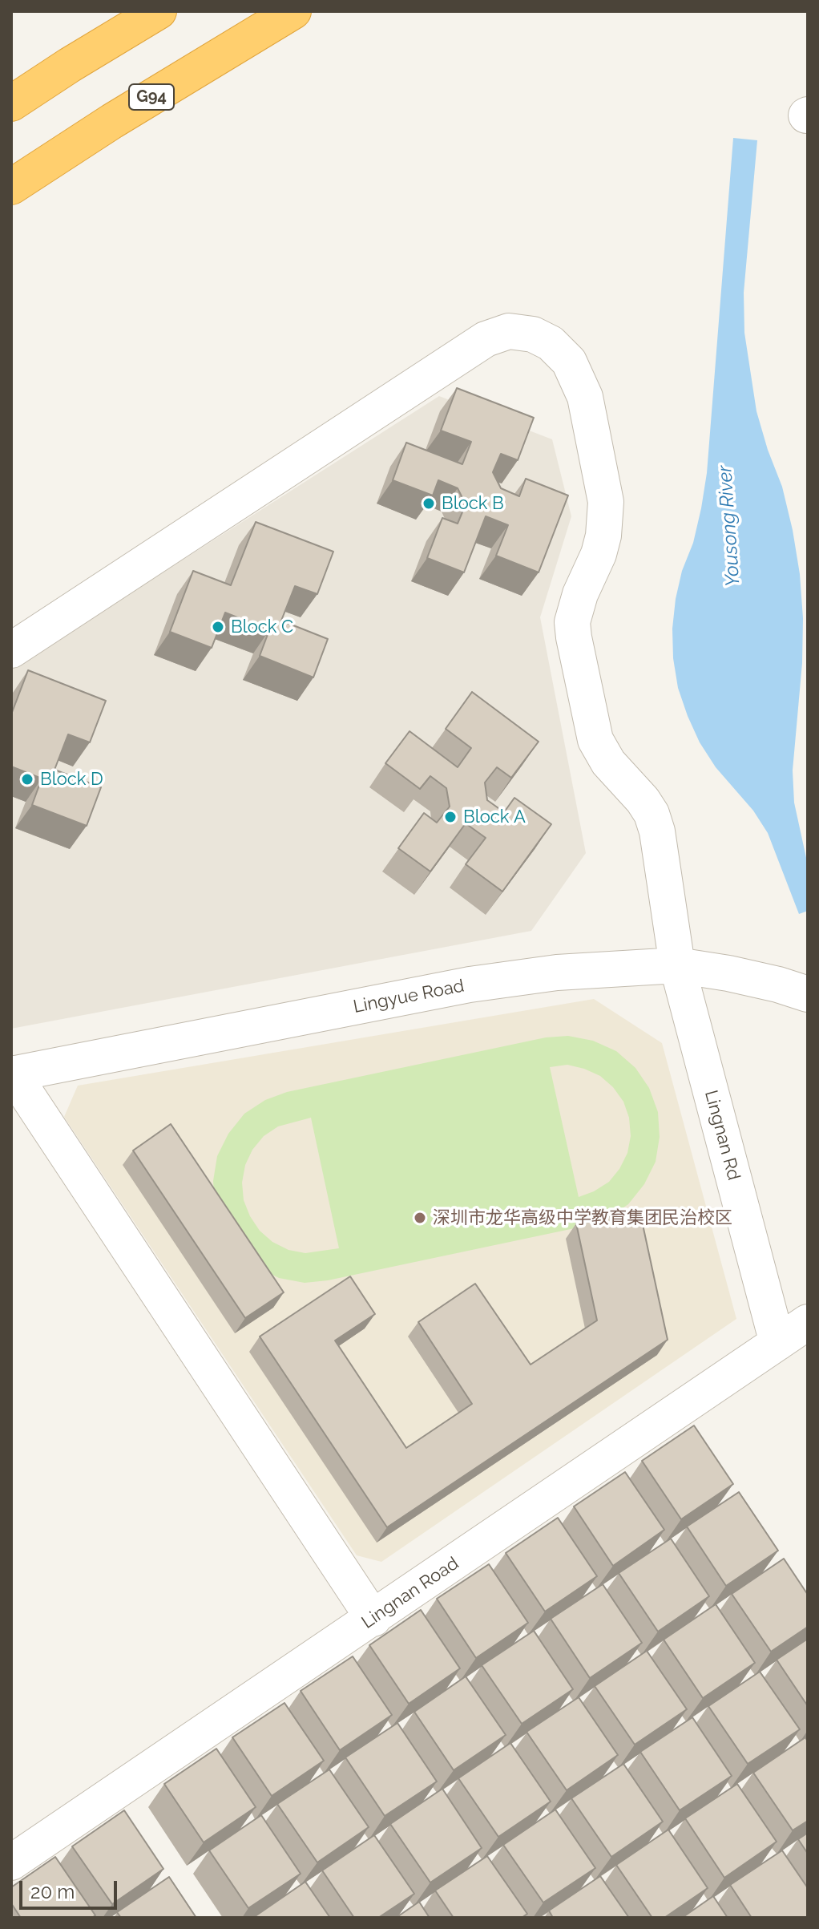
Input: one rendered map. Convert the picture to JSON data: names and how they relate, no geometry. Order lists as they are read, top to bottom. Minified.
{"streets":{"highway":["G94"],"street":["Lingyue Road","Lingnan Rd","Lingnan Road"]},"crossings":[["Lingyue Road","Lingnan Rd"],["Lingnan Rd","Lingnan Road"]],"water":["Yousong River"],"places":["Block B","Block C","Block D","Block A","深圳市龙华高级中学教育集团民治校区"],"scale_bar":"20 m"}
